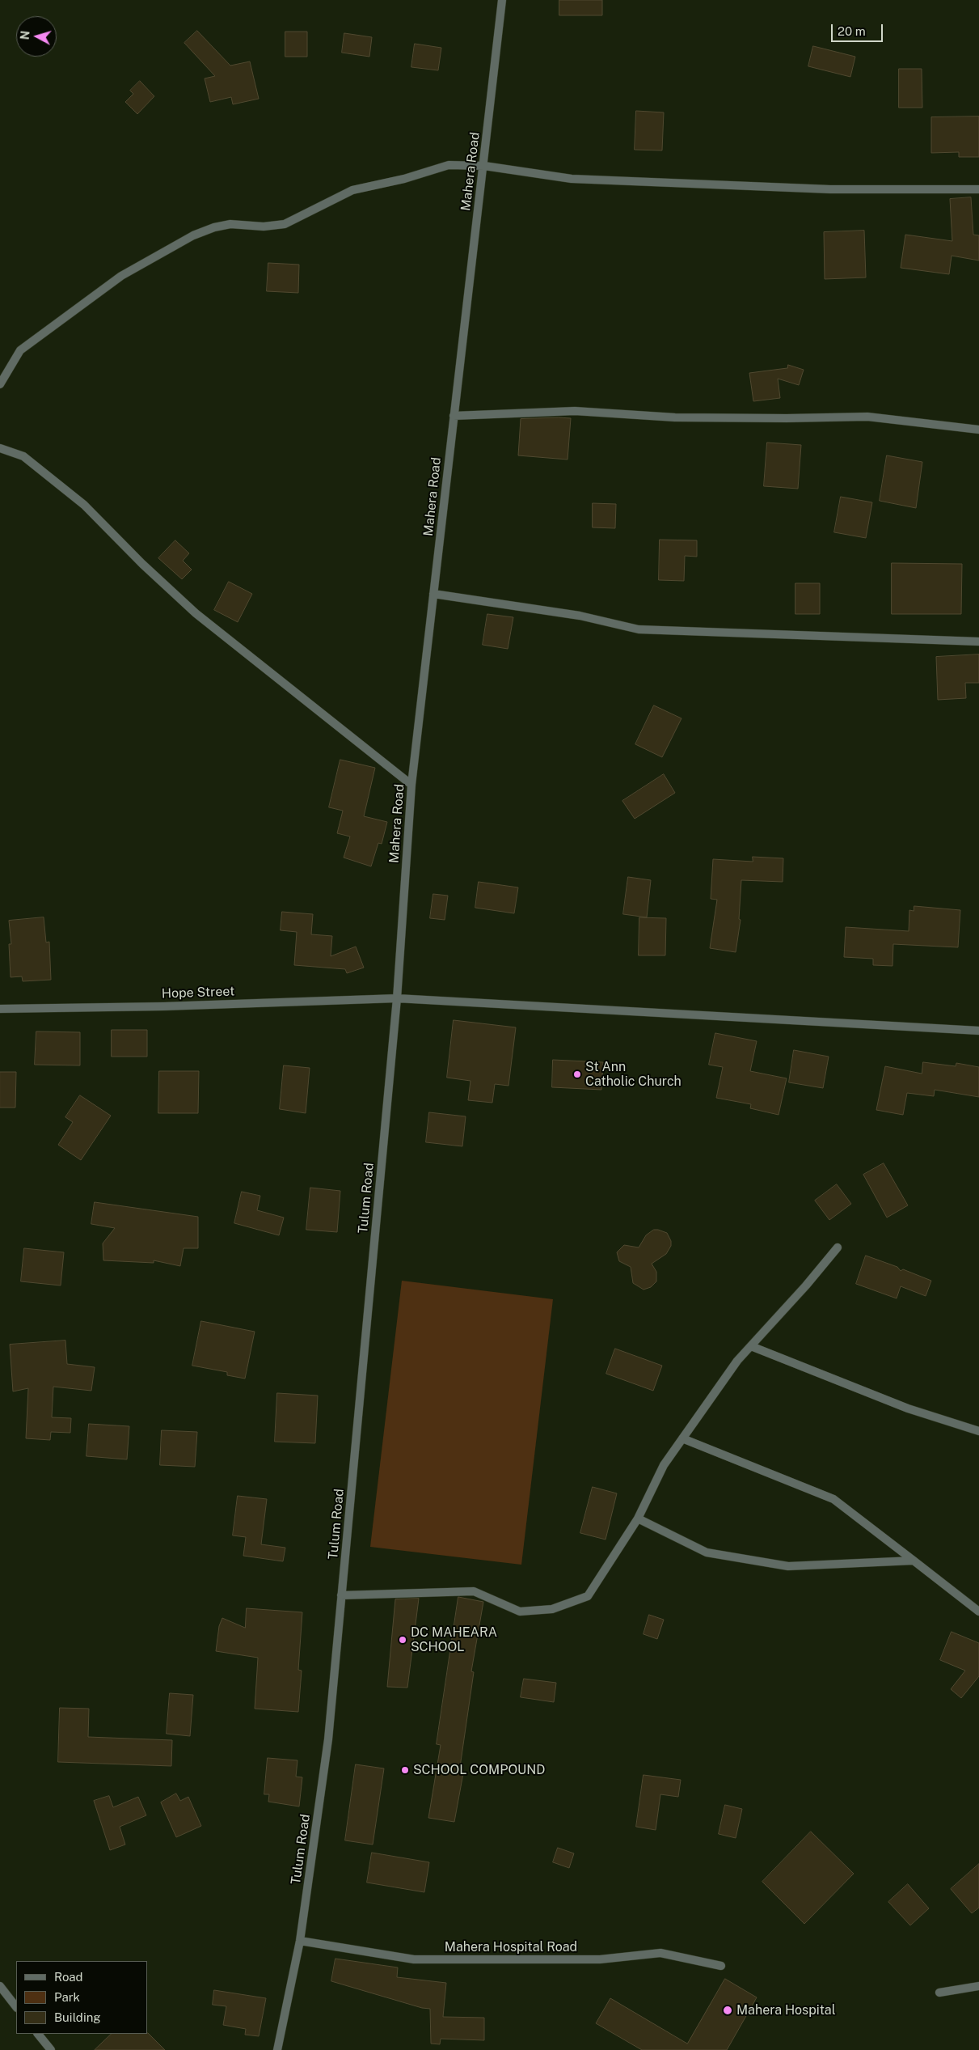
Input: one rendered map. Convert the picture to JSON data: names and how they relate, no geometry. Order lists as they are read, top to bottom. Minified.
{"streets":{"street":["Mahera Road","Hope Street","Tulum Road","Mahera Hospital Road"]},"crossings":[["Mahera Road","Hope Street"],["Mahera Road","Tulum Road"],["Hope Street","Tulum Road"],["Tulum Road","Mahera Hospital Road"]],"places":["St Ann Catholic Church","DC MAHEARA SCHOOL","SCHOOL COMPOUND","Mahera Hospital"],"legend":["Road","Park","Building"],"scale_bar":"20 m","north":"left"}
